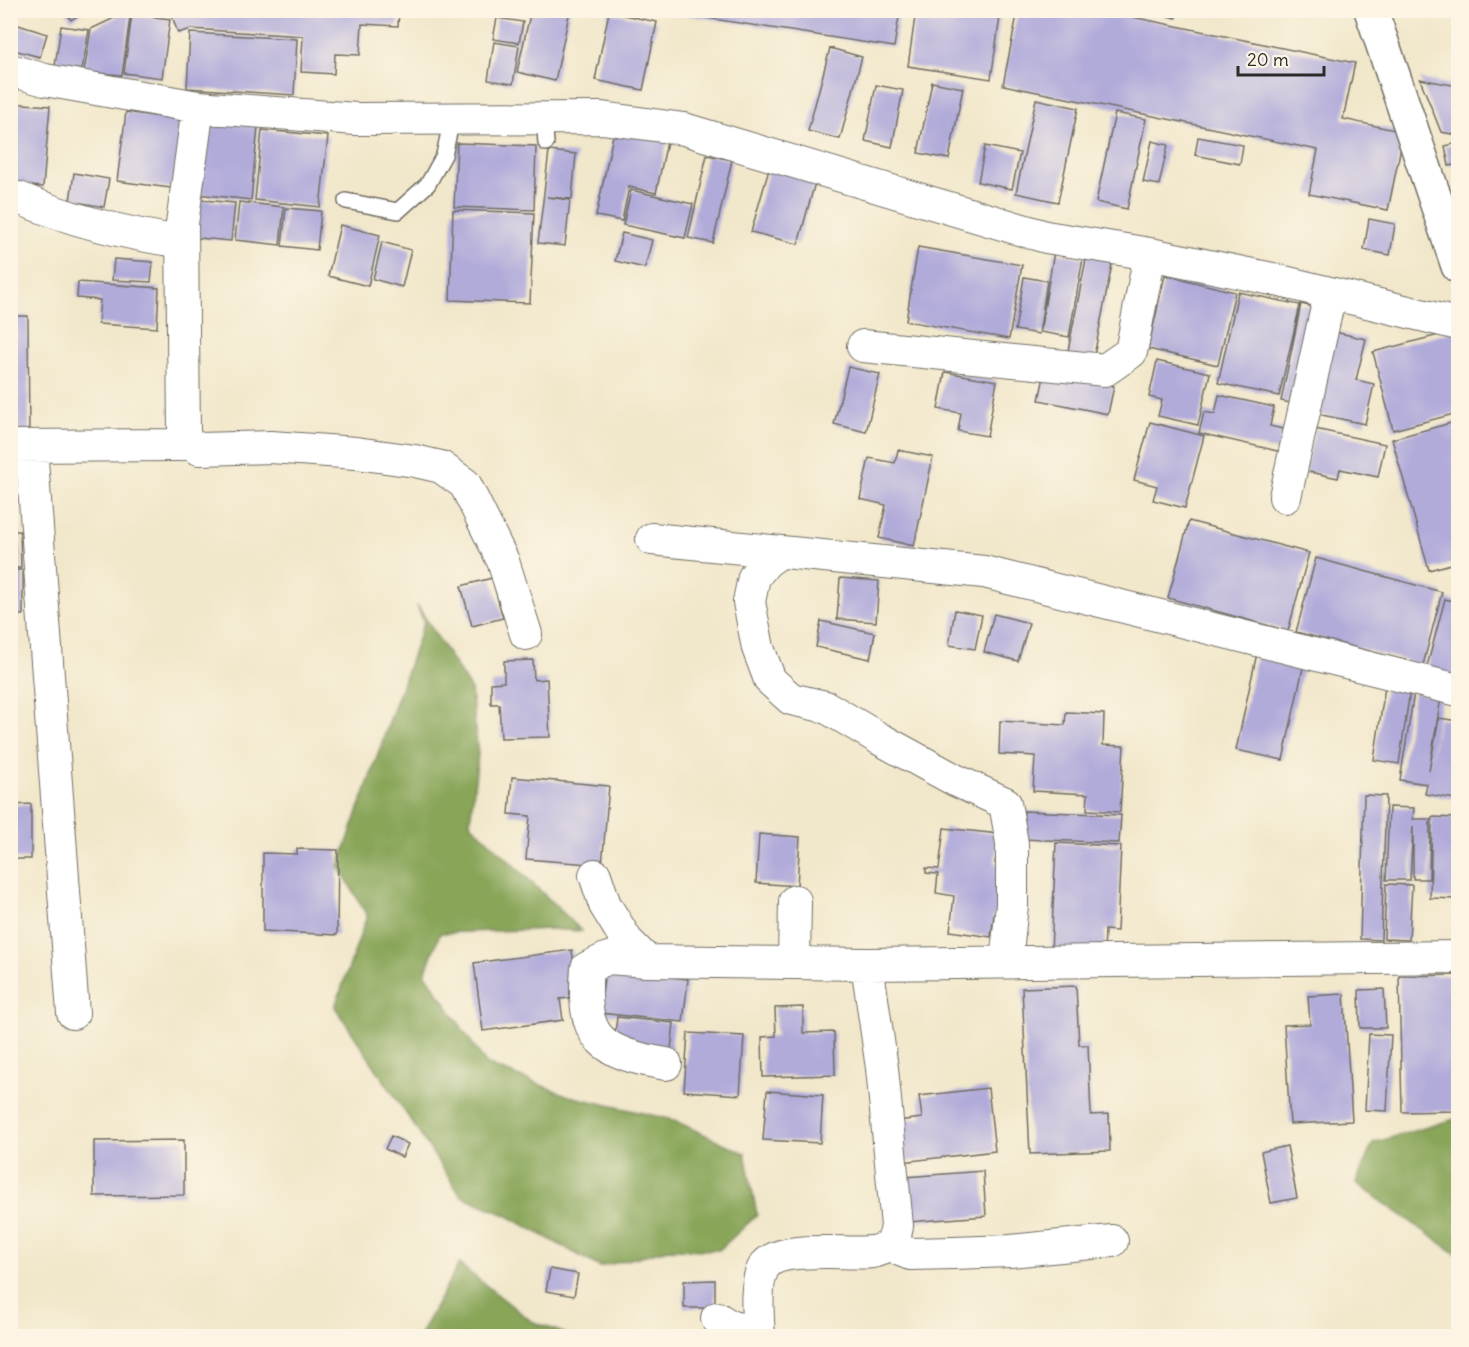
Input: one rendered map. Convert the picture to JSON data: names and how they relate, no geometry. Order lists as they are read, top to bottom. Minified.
{"scale_bar":"20 m"}
